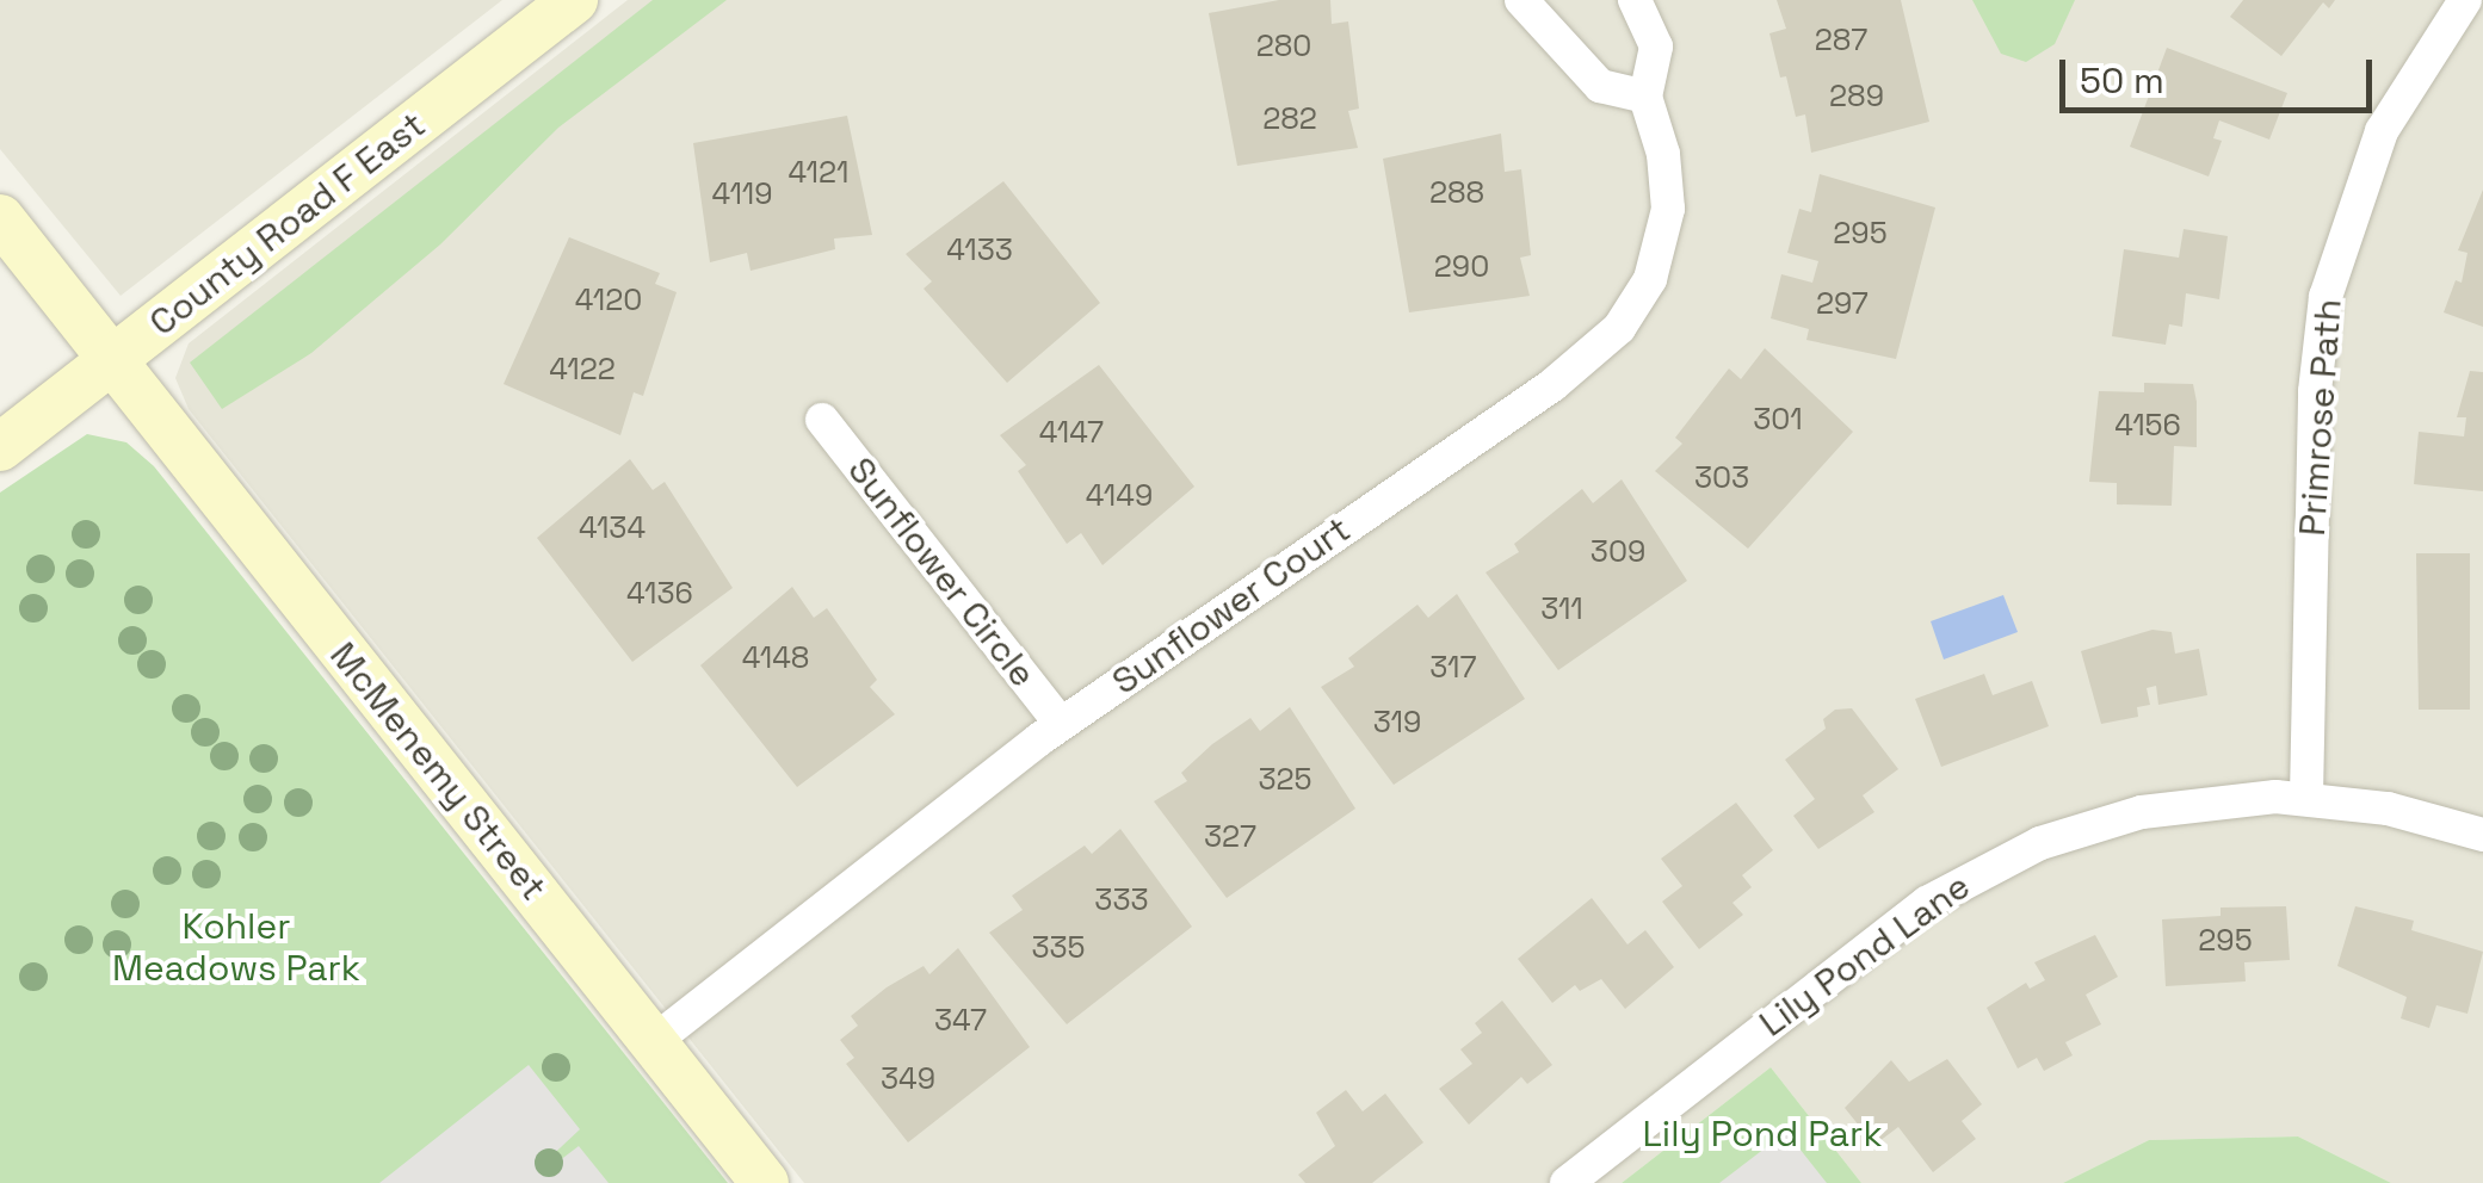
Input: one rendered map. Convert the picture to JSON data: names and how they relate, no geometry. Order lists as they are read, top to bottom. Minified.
{"streets":{"street":["County Road F East","Primrose Path","Sunflower Circle","Sunflower Court","McMenemy Street","Lily Pond Lane"]},"crossings":[["County Road F East","McMenemy Street"],["Primrose Path","Lily Pond Lane"],["Sunflower Circle","Sunflower Court"],["Sunflower Court","McMenemy Street"]],"parks":["Kohler Meadows Park","Lily Pond Park"],"house_numbers":["287","280","289","282","4121","288","4119","295","4133","290","4120","297","4122","301","4156","4147","303","4149","4134","309","4136","311","4148","317","319","325","327","333","295","335","347","349"],"scale_bar":"50 m"}
